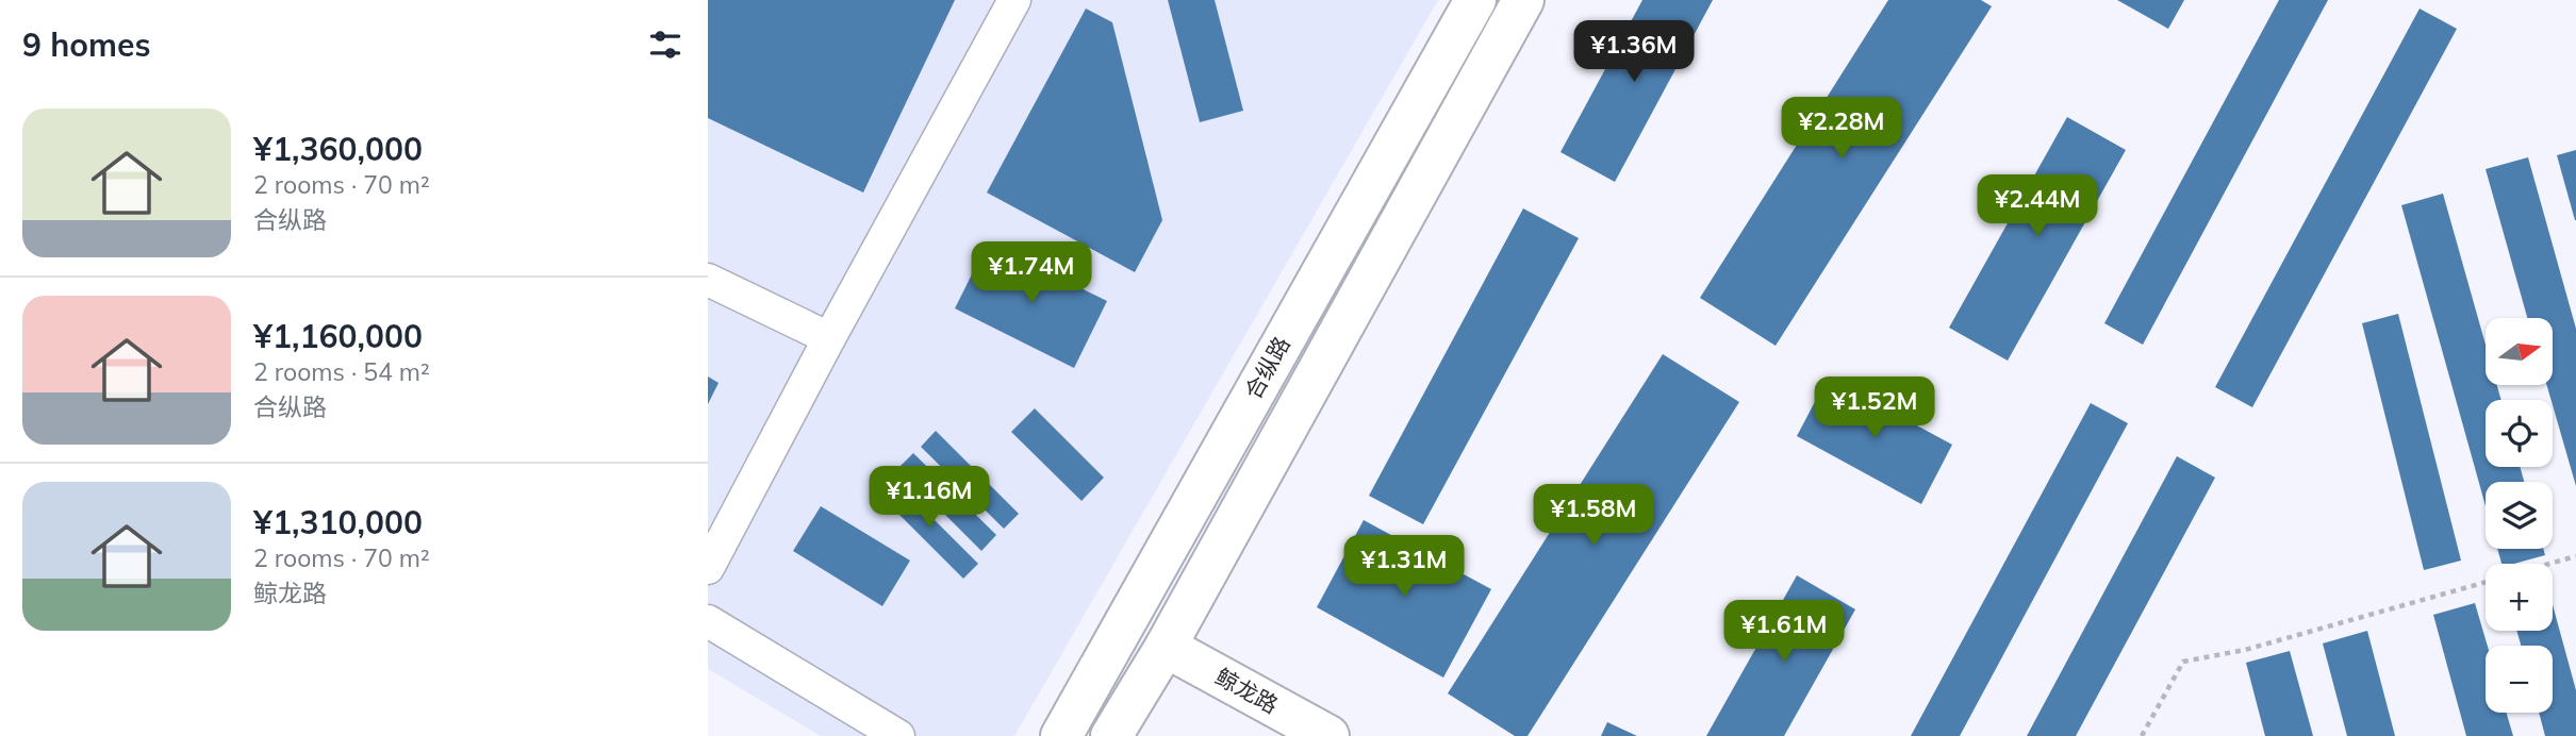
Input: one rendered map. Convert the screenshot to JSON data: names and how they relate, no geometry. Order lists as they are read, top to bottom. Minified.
{"streets":{"main road":["合纵路","鲸龙路"]},"crossings":[["合纵路","鲸龙路"]],"north":"right","page":{"heading":"9 homes","price":["¥1.36M","¥2.28M","¥2.44M","¥1.74M","¥1.52M","¥1.16M","¥1.58M","¥1.31M","¥1.61M"],"list":[{"name":"¥1,360,000","note":"2 rooms · 70 m² · 合纵路"},{"name":"¥1,160,000","note":"2 rooms · 54 m² · 合纵路"},{"name":"¥1,310,000","note":"2 rooms · 70 m² · 鲸龙路"}],"map_buttons":["+","−"]}}
